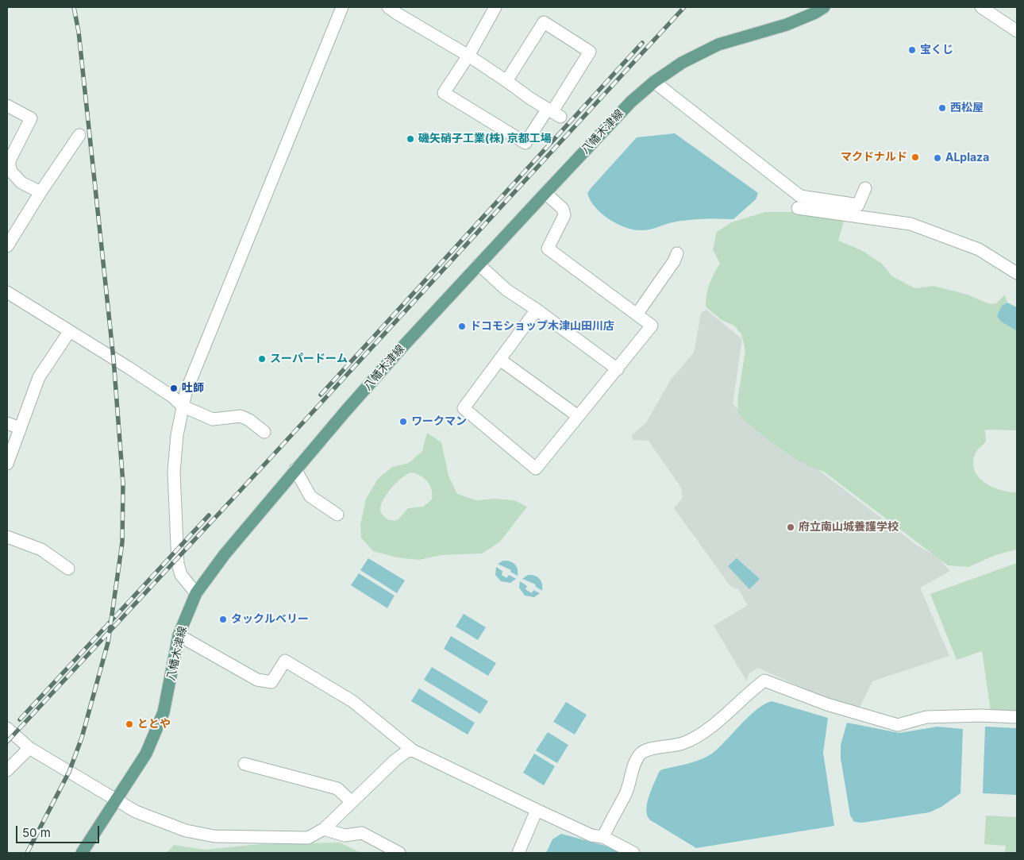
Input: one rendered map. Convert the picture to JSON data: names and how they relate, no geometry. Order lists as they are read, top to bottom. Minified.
{"streets":{"main road":["八幡木津線"]},"places":["宝くじ","西松屋","磯矢硝子工業(株) 京都工場","マクドナルド","ALplaza","ドコモショップ木津山田川店","スーパードーム","吐師","ワークマン","府立南山城養護学校","タックルベリー","ととや"],"scale_bar":"50 m"}
